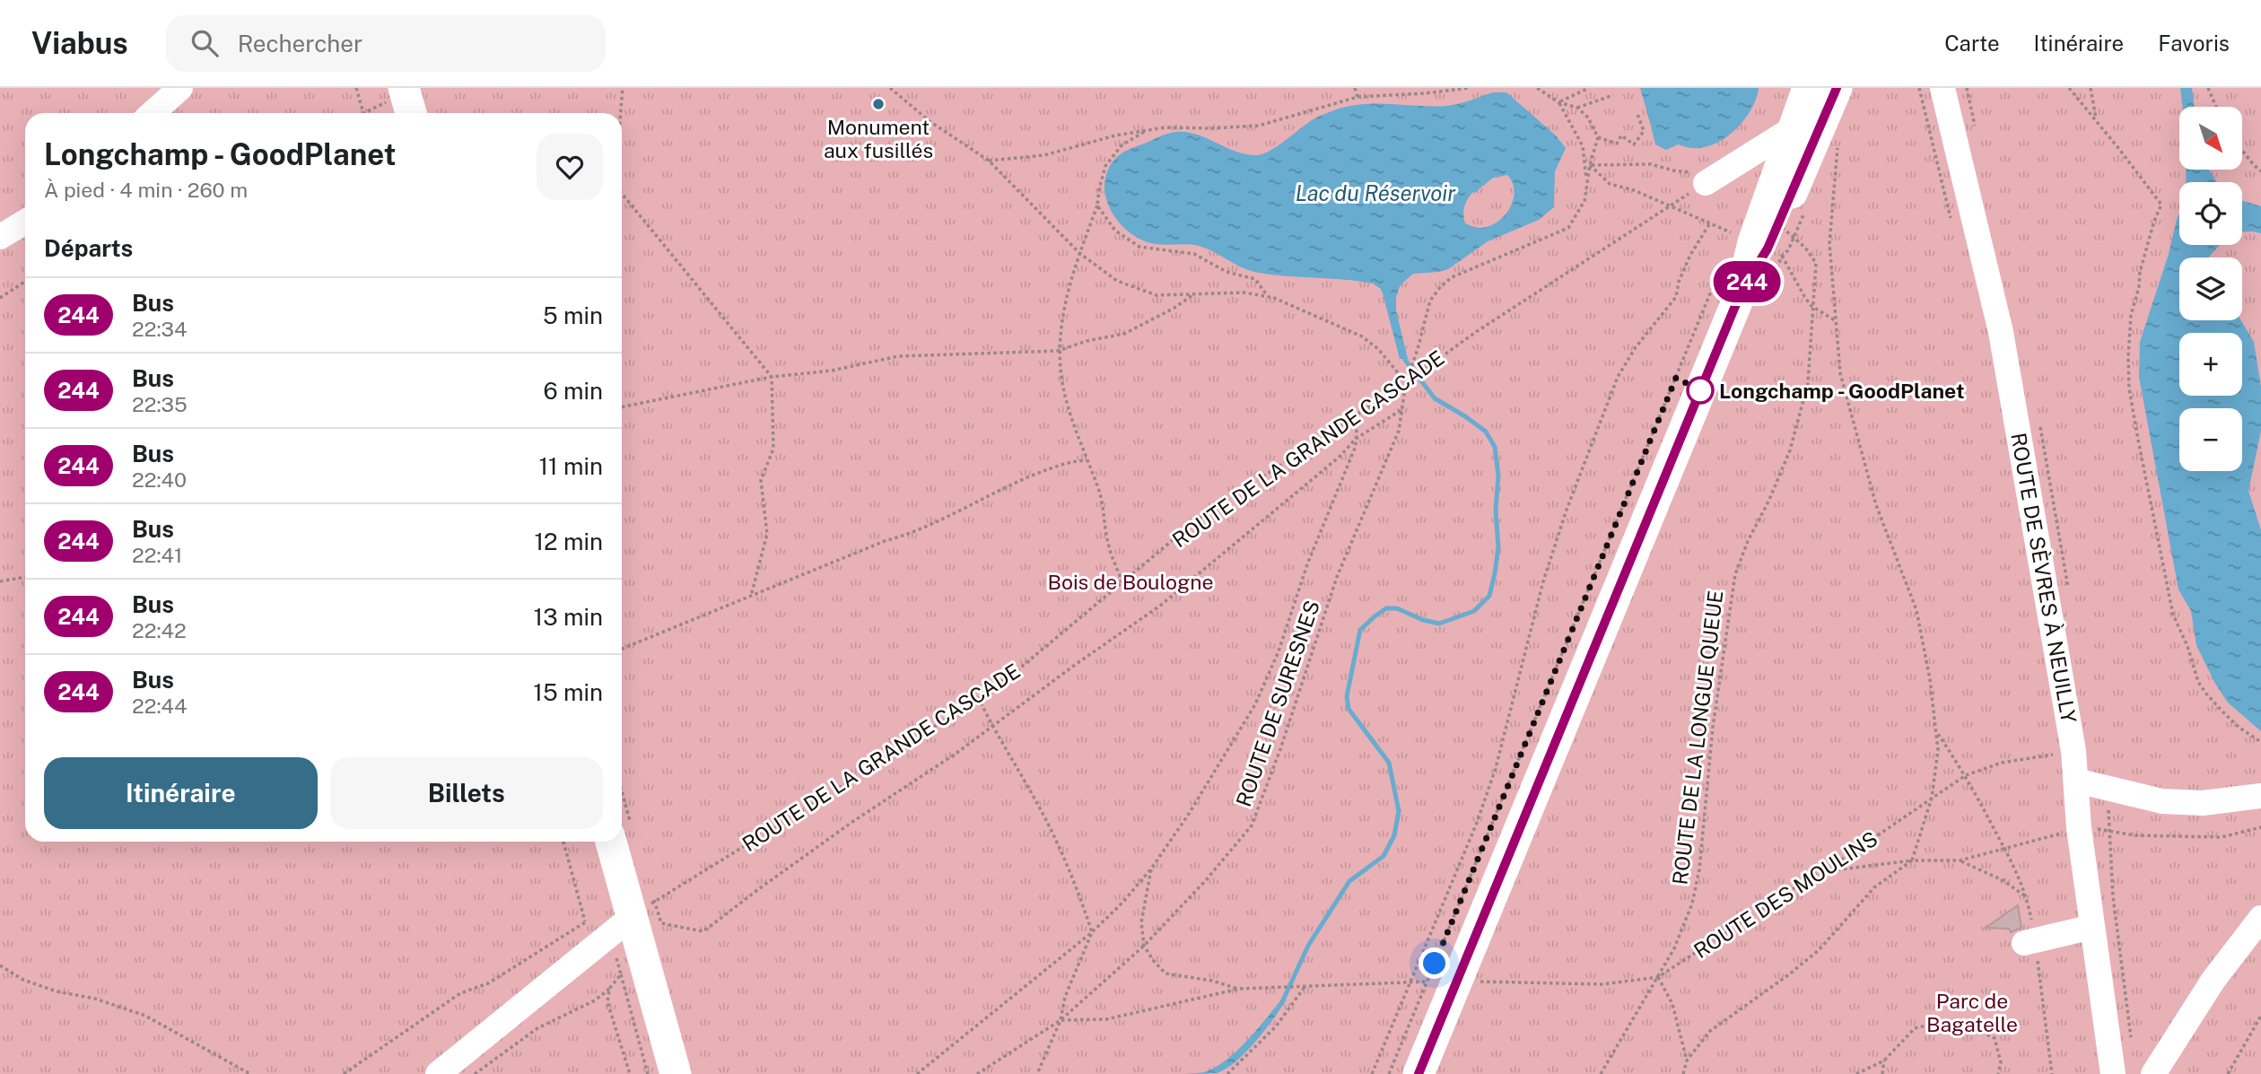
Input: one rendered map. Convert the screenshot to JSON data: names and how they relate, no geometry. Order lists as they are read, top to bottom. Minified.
{"streets":{"street":["ROUTE DE SÈVRES À NEUILLY"],"path":["ROUTE DE LA GRANDE CASCADE","ROUTE DE SURESNES","ROUTE DE LA LONGUE QUEUE","ROUTE DES MOULINS"]},"crossings":[["ROUTE DE LA GRANDE CASCADE","ROUTE DE SURESNES"],["ROUTE DE SÈVRES À NEUILLY","ROUTE DES MOULINS"],["ROUTE DE LA LONGUE QUEUE","ROUTE DES MOULINS"]],"water":["Lac du Réservoir"],"parks":["Bois de Boulogne","Parc de Bagatelle"],"places":["Monument aux fusillés","Longchamp - GoodPlanet"],"lines":["bus line 244"],"north":"bottom right","page":{"header":"Viabus","search":"Rechercher","nav":["Carte","Itinéraire","Favoris"],"on_map":"244","map_buttons":["+","−"],"heading":[["Longchamp - GoodPlanet","À pied · 4 min · 260 m"],"Départs"],"list":[{"mark":"244","name":"Bus","note":"22:34","value":"5 min"},{"mark":"244","name":"Bus","note":"22:35","value":"6 min"},{"mark":"244","name":"Bus","note":"22:40","value":"11 min"},{"mark":"244","name":"Bus","note":"22:41","value":"12 min"},{"mark":"244","name":"Bus","note":"22:42","value":"13 min"},{"mark":"244","name":"Bus","note":"22:44","value":"15 min"}],"buttons":["Itinéraire","Billets"]}}
